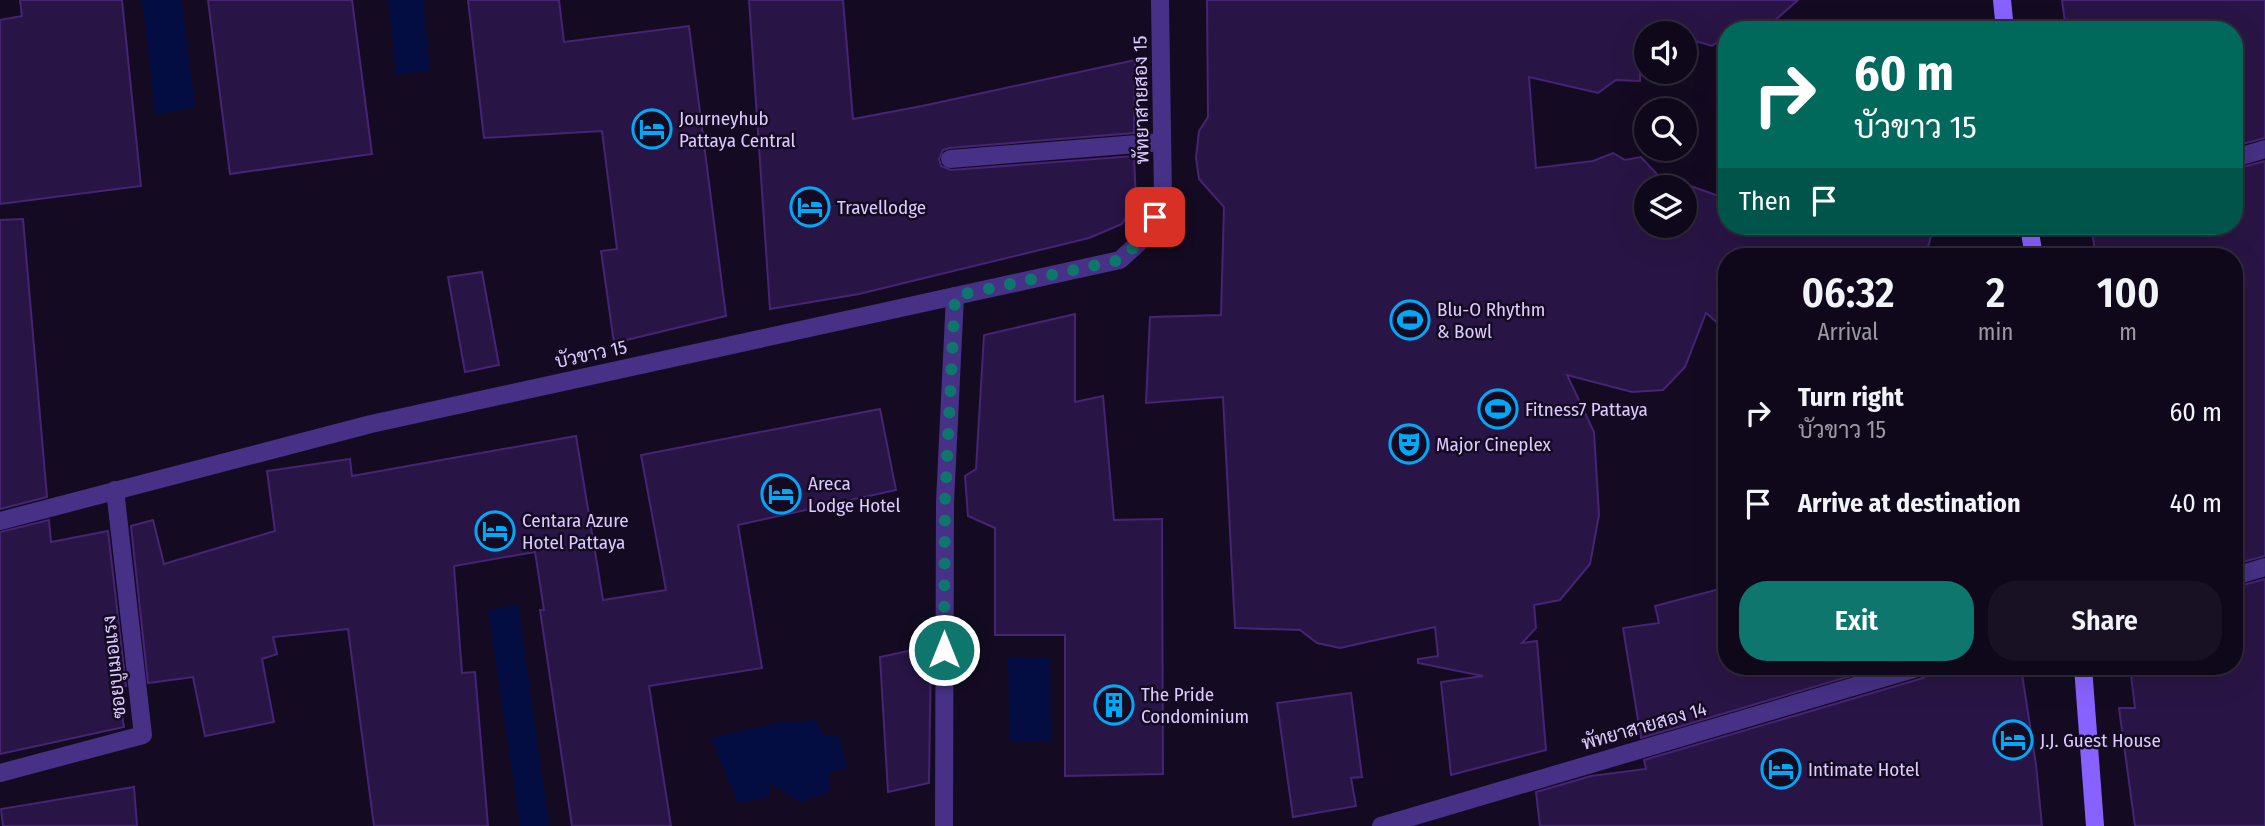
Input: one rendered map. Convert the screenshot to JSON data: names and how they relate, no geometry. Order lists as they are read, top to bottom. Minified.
{"streets":{"street":["พัทยาสายสอง 15","บัวขาว 15","ซอยบูเมอแรง","พัทยาสายสอง 14"]},"crossings":[["พัทยาสายสอง 15","บัวขาว 15"],["บัวขาว 15","ซอยบูเมอแรง"]],"places":{"hotel":["Journeyhub Pattaya Central","Travellodge","Areca Lodge Hotel","Centara Azure Hotel Pattaya","J.J. Guest House","Intimate Hotel"],"sports":["Blu-O Rhythm & Bowl","Fitness7 Pattaya"],"theatre":["Major Cineplex"],"building":["The Pride Condominium"]},"page":{"turn":["60 m","บัวขาว 15"],"then":"Then","eta":["06:32","Arrival","2","min","100","m"],"list":[{"name":"Turn right","note":"บัวขาว 15","value":"60 m"},{"name":"Arrive at destination","value":"40 m"}],"buttons":["Exit","Share"]}}
